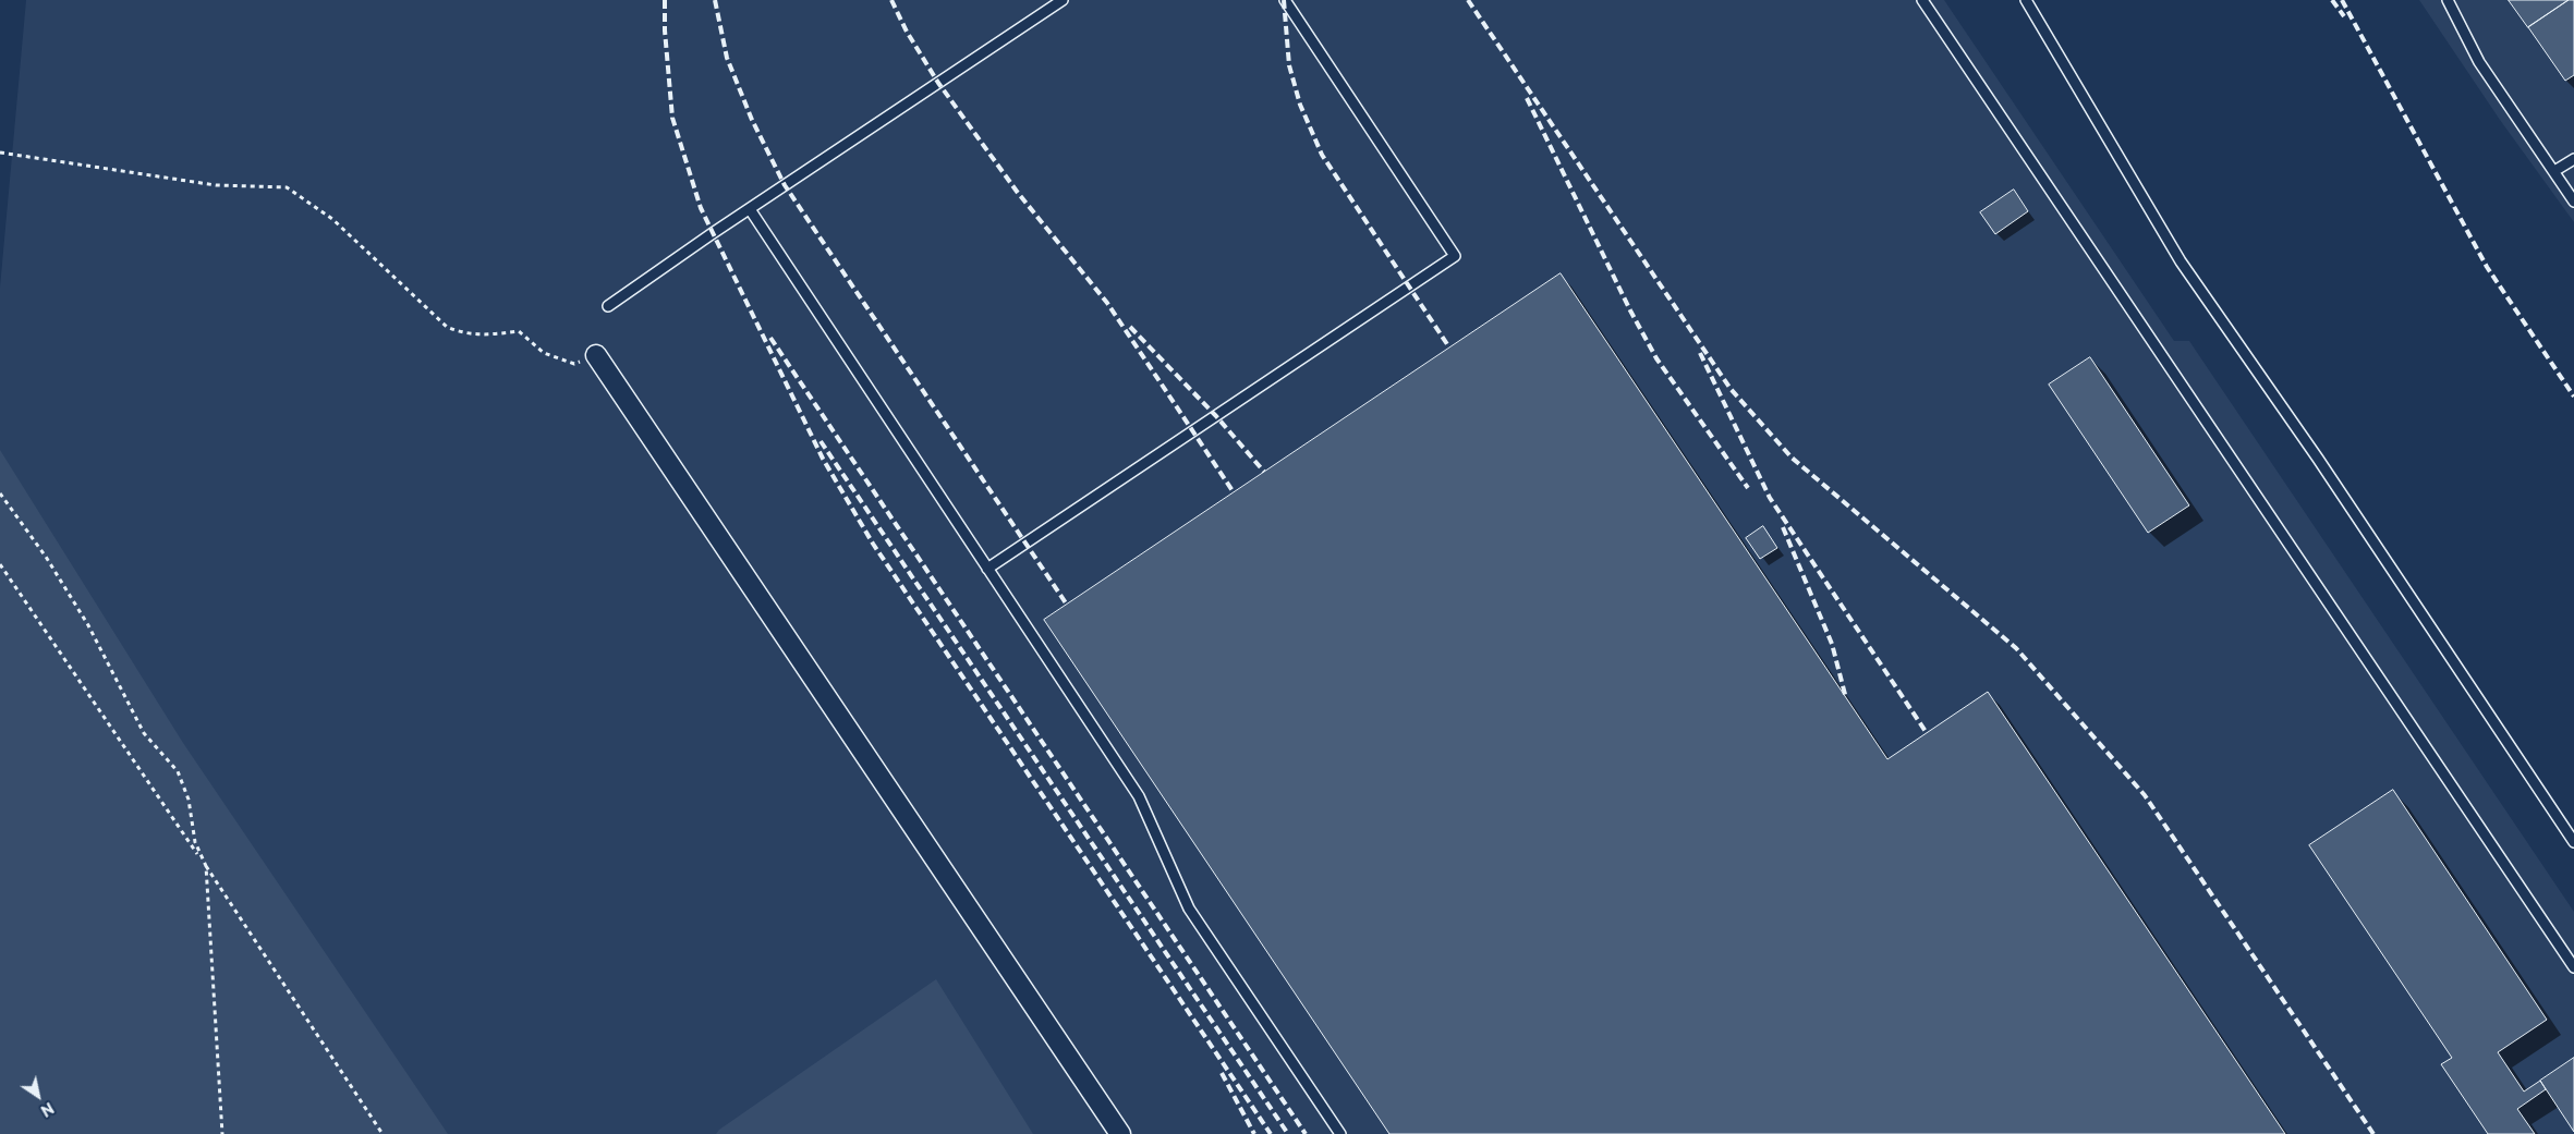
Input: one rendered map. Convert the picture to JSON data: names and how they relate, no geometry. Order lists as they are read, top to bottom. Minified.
{"north":"bottom right"}
